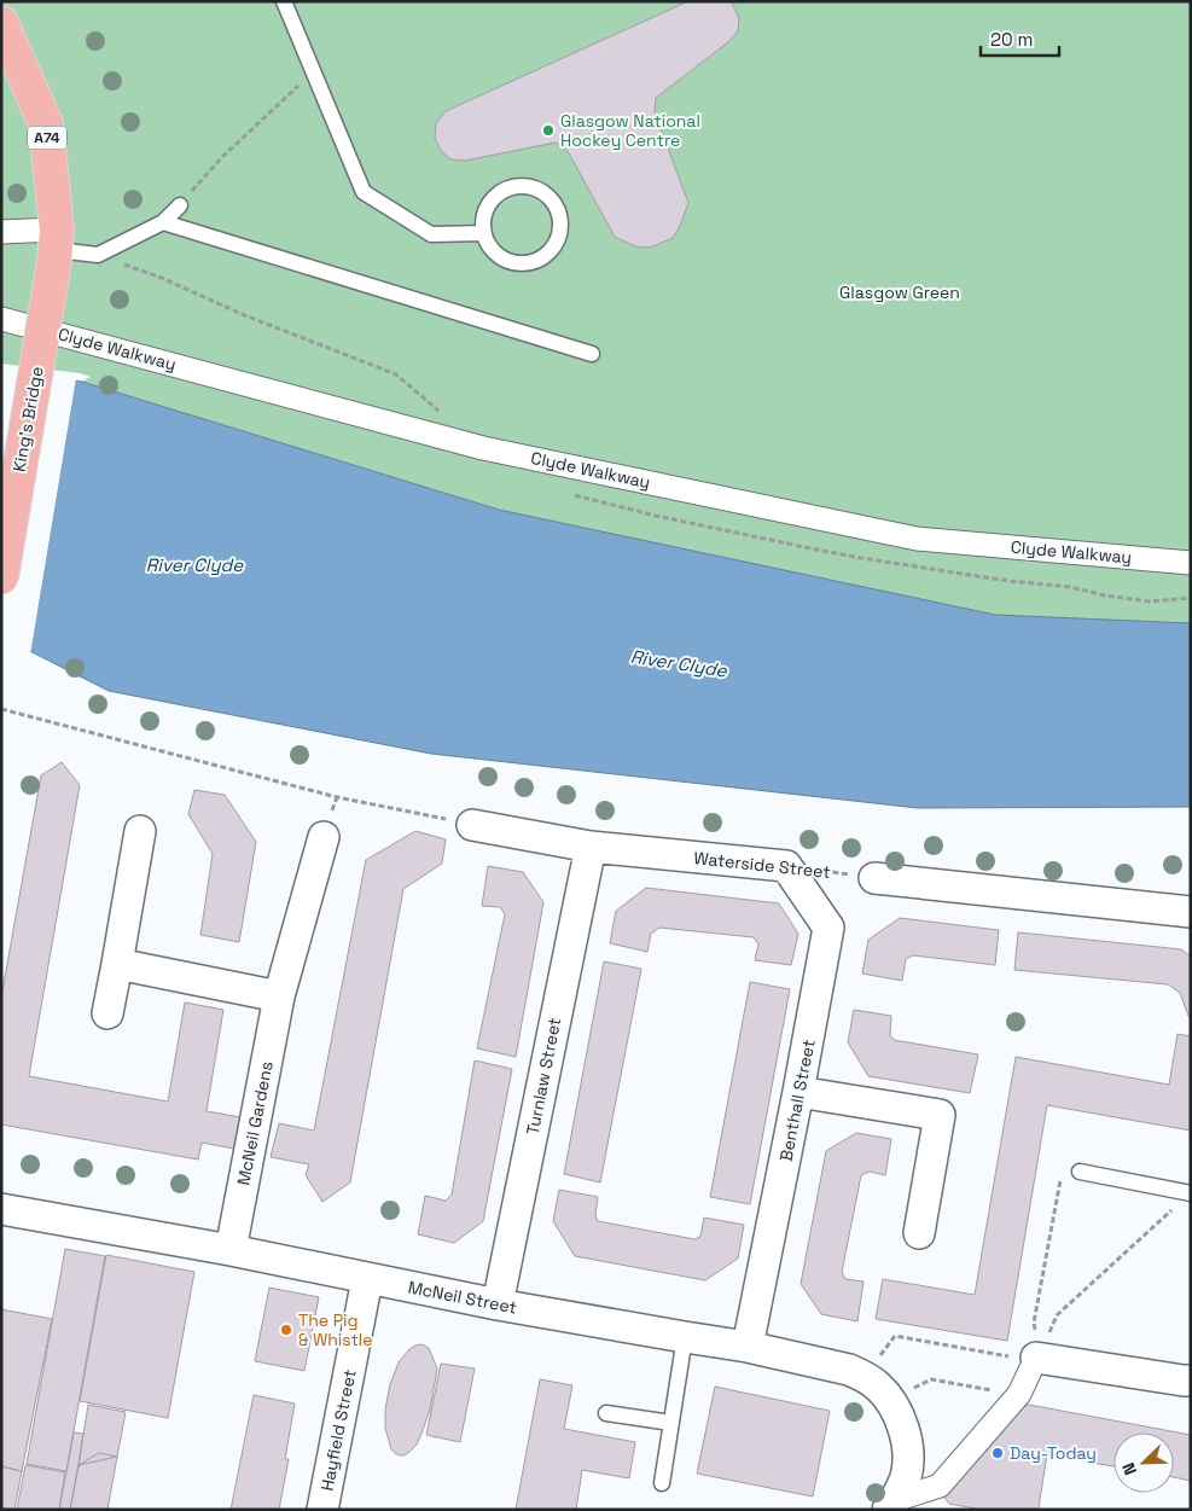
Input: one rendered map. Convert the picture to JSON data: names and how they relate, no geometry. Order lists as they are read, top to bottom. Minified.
{"streets":{"main road":["A74","King's Bridge"],"street":["Clyde Walkway","Waterside Street","Turnlaw Street","Benthall Street","McNeil Gardens","McNeil Street","Hayfield Street"]},"crossings":[["A74","King's Bridge"],["Waterside Street","Turnlaw Street"],["Waterside Street","Benthall Street"],["Turnlaw Street","McNeil Street"],["Benthall Street","McNeil Street"],["McNeil Gardens","McNeil Street"],["McNeil Street","Hayfield Street"]],"water":["River Clyde"],"parks":["Glasgow Green"],"places":["Glasgow National Hockey Centre","The Pig & Whistle","Day-Today"],"scale_bar":"20 m","north":"bottom left"}
